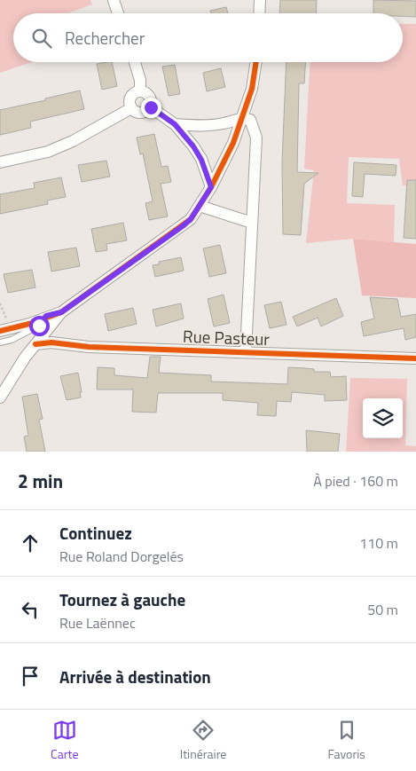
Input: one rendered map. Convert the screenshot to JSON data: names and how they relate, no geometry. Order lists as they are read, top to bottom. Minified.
{"streets":{"street":["Rue Pasteur"]},"page":{"search":"Rechercher","heading":["2 min","À pied · 160 m"],"list":[["Continuez","Rue Roland Dorgelés","110 m"],["Tournez à gauche","Rue Laënnec","50 m"],"Arrivée à destination"],"nav":["Carte","Itinéraire","Favoris"]}}
